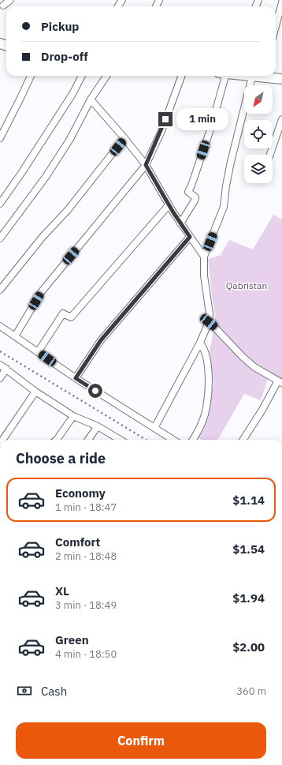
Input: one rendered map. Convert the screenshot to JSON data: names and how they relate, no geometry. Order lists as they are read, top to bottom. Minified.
{"parks":["Qabristan"],"north":"bottom left","page":{"banner":["Pickup","Drop-off"],"bubble":"1 min","heading":"Choose a ride","list":[{"name":"Economy","note":"1 min · 18:47","value":"$1.14"},{"name":"Comfort","note":"2 min · 18:48","value":"$1.54"},{"name":"XL","note":"3 min · 18:49","value":"$1.94"},{"name":"Green","note":"4 min · 18:50","value":"$2.00"}],"pay":["Cash","360 m"],"buttons":"Confirm"}}
